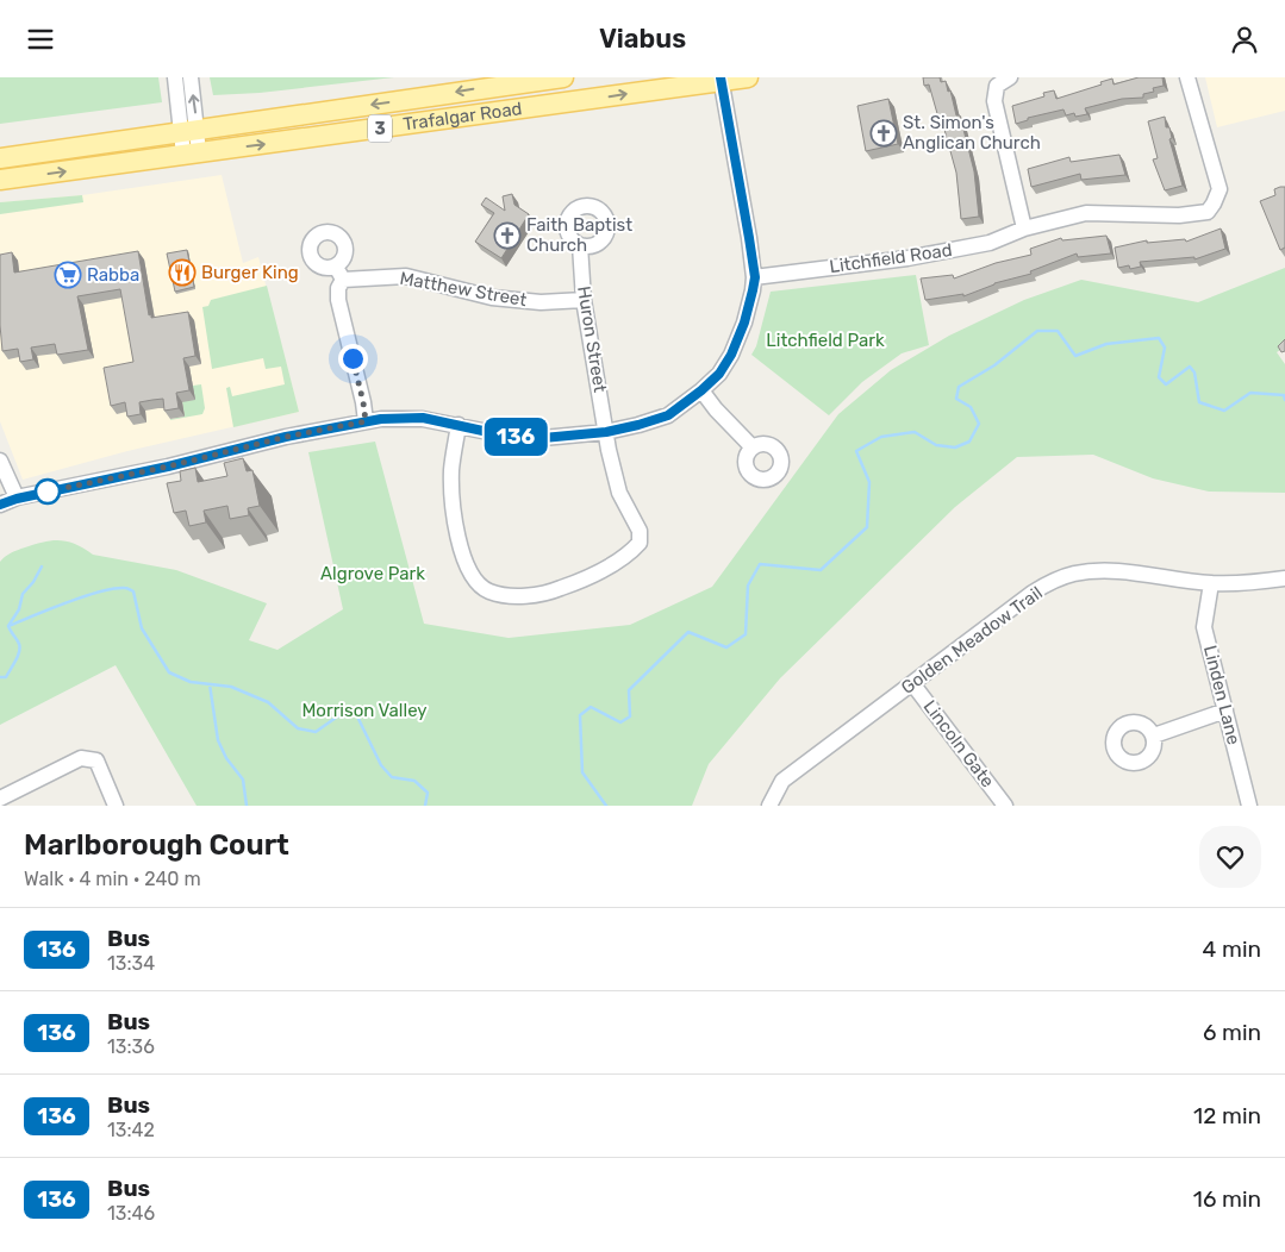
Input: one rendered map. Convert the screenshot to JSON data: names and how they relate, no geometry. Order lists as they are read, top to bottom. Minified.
{"streets":{"main road":["Trafalgar Road","3"],"street":["Litchfield Road","Matthew Street","Huron Street","Golden Meadow Trail","Linden Lane","Lincoln Gate"]},"crossings":[["Matthew Street","Huron Street"],["Golden Meadow Trail","Linden Lane"],["Golden Meadow Trail","Lincoln Gate"]],"parks":["Litchfield Park","Algrove Park","Morrison Valley"],"places":{"church":["St. Simon's Anglican Church","Faith Baptist Church"],"restaurant":["Burger King"],"supermarket":["Rabba"]},"lines":["bus line 136"],"page":{"header":"Viabus","on_map":"136","heading":["Marlborough Court","Walk · 4 min · 240 m"],"list":[{"mark":"136","name":"Bus","note":"13:34","value":"4 min"},{"mark":"136","name":"Bus","note":"13:36","value":"6 min"},{"mark":"136","name":"Bus","note":"13:42","value":"12 min"},{"mark":"136","name":"Bus","note":"13:46","value":"16 min"}]}}
